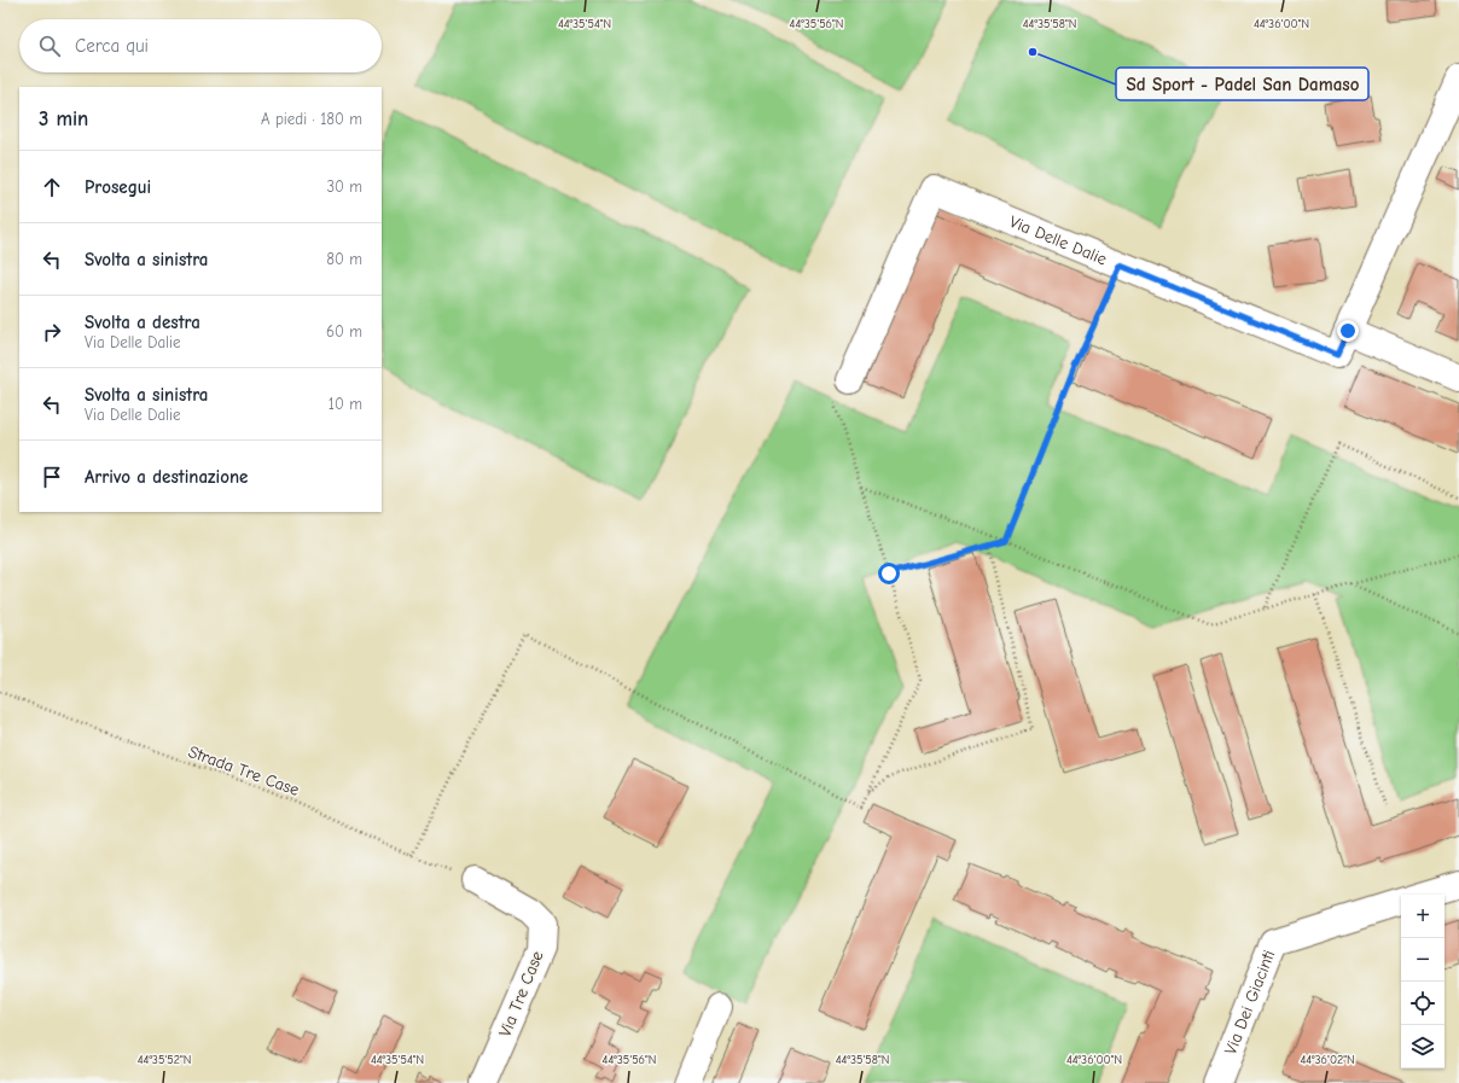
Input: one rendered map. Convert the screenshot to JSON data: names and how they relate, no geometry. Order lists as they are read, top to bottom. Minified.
{"streets":{"street":["Via Delle Dalie","Via Tre Case","Via Dei Giacinti"],"path":["Strada Tre Case"]},"crossings":[["Strada Tre Case","Via Tre Case"]],"places":["Sd Sport - Padel San Damaso"],"page":{"search":"Cerca qui","heading":["3 min","A piedi · 180 m"],"list":[["Prosegui","30 m"],["Svolta a sinistra","80 m"],["Svolta a destra","Via Delle Dalie","60 m"],["Svolta a sinistra","Via Delle Dalie","10 m"],"Arrivo a destinazione"],"map_buttons":["+","−"]},"coordinates":["44°35'54\"N","44°35'56\"N","44°35'58\"N","44°36'00\"N","44°35'52\"N","44°36'02\"N"]}
